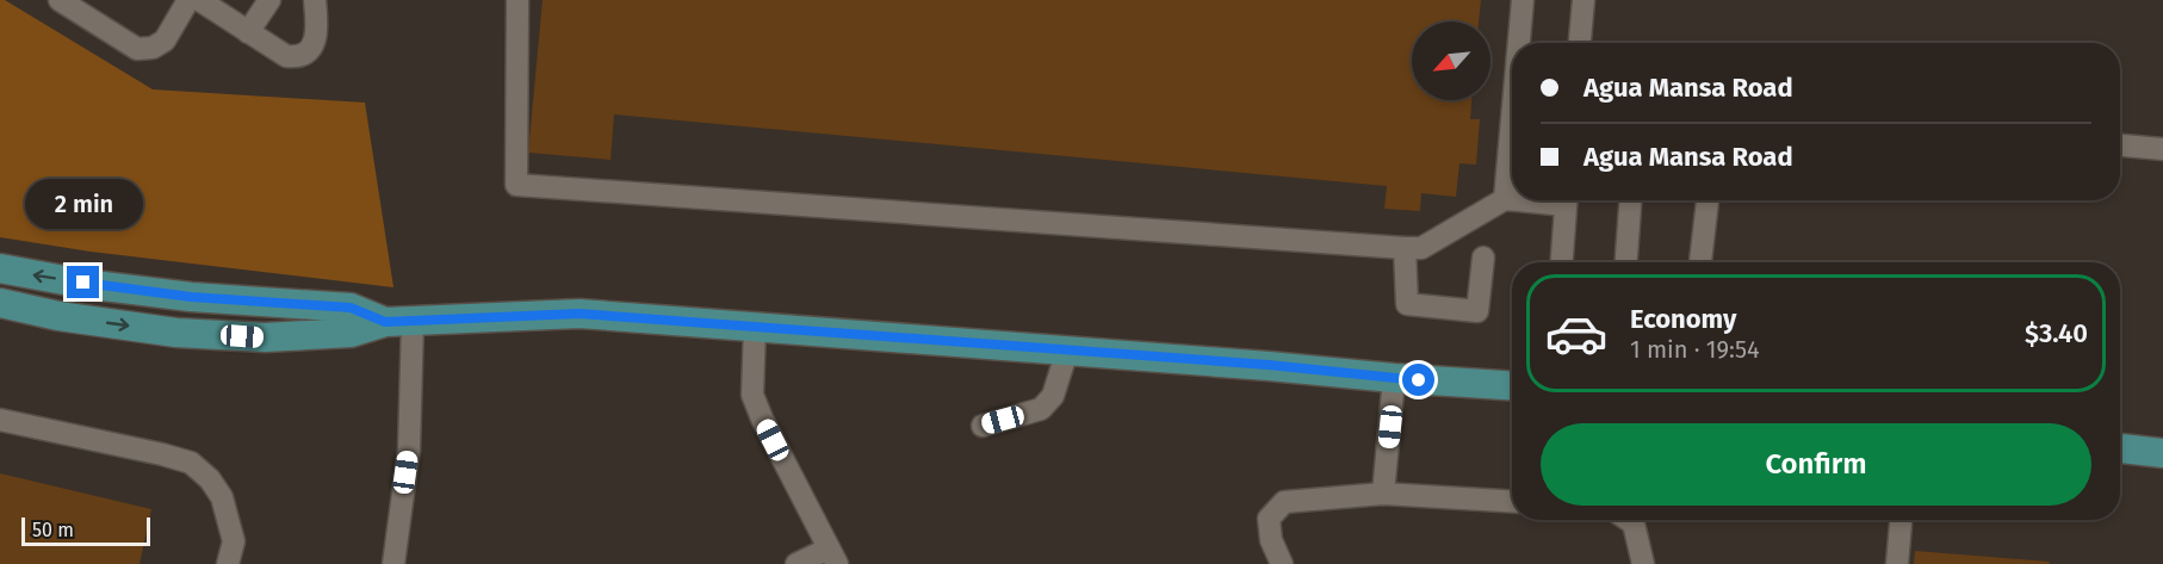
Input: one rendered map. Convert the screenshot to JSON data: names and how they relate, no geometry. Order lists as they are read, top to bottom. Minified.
{"scale_bar":"50 m","north":"bottom left","page":{"banner":["Agua Mansa Road","Agua Mansa Road"],"bubble":"2 min","list":[{"name":"Economy","note":"1 min · 19:54","value":"$3.40"}],"buttons":"Confirm","scale":"50 m"}}
